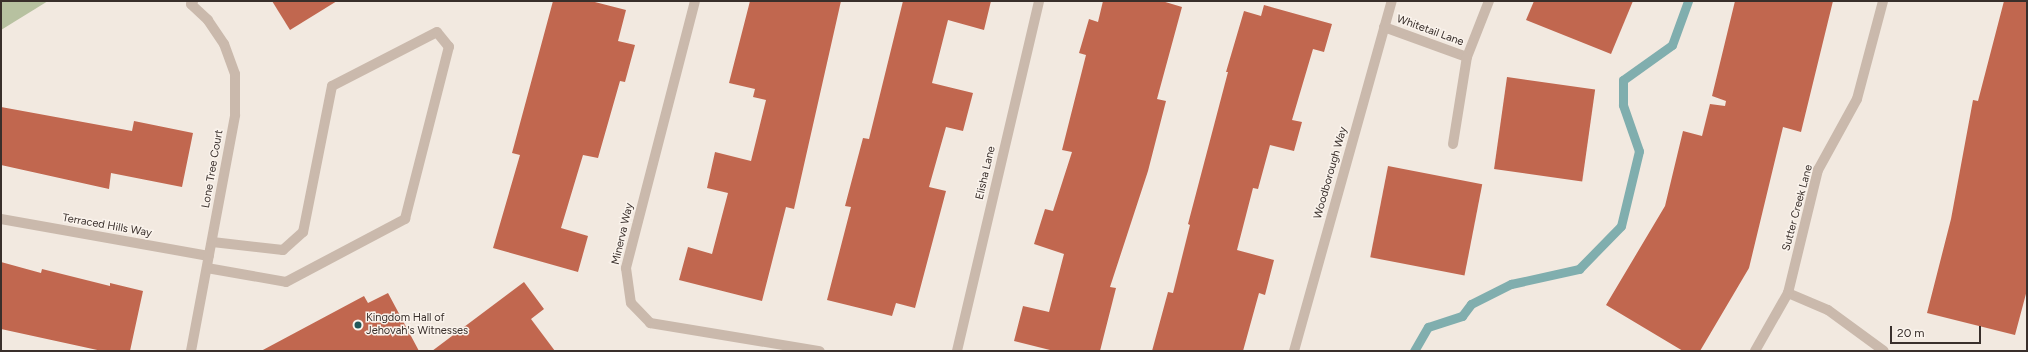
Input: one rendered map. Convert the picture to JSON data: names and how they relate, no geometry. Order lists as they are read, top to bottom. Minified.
{"streets":{"street":["Whitetail Lane","Lone Tree Court","Elisha Lane","Woodborough Way","Sutter Creek Lane","Terraced Hills Way","Minerva Way"]},"crossings":[["Whitetail Lane","Woodborough Way"],["Lone Tree Court","Terraced Hills Way"]],"places":["Kingdom Hall of Jehovah's Witnesses"],"scale_bar":"20 m"}
